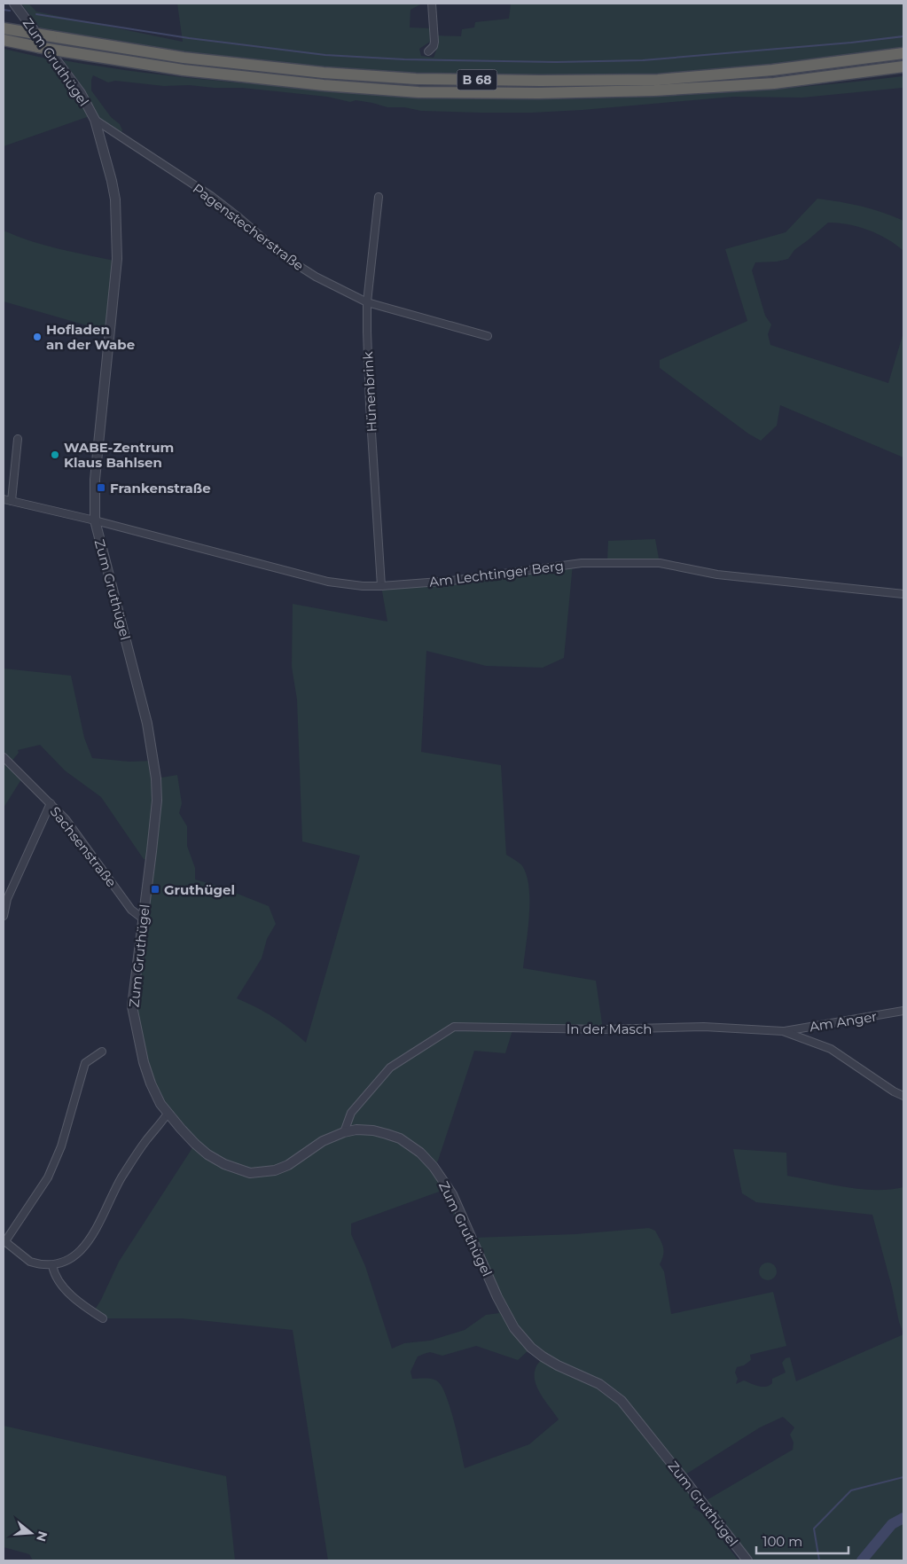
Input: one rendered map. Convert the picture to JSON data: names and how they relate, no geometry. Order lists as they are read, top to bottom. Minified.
{"streets":{"highway":["B 68"],"street":["Zum Gruthügel","Pagenstecherstraße","Hünenbrink","Am Lechtinger Berg","Sachsenstraße","Am Anger","In der Masch"]},"crossings":[["Zum Gruthügel","Pagenstecherstraße"],["Zum Gruthügel","Am Lechtinger Berg"],["Zum Gruthügel","Sachsenstraße"],["Zum Gruthügel","In der Masch"],["Pagenstecherstraße","Hünenbrink"],["Hünenbrink","Am Lechtinger Berg"],["Am Anger","In der Masch"]],"places":{"other":["Hofladen an der Wabe","WABE-Zentrum Klaus Bahlsen"],"transit":["Frankenstraße","Gruthügel"]},"scale_bar":"100 m","north":"right"}
